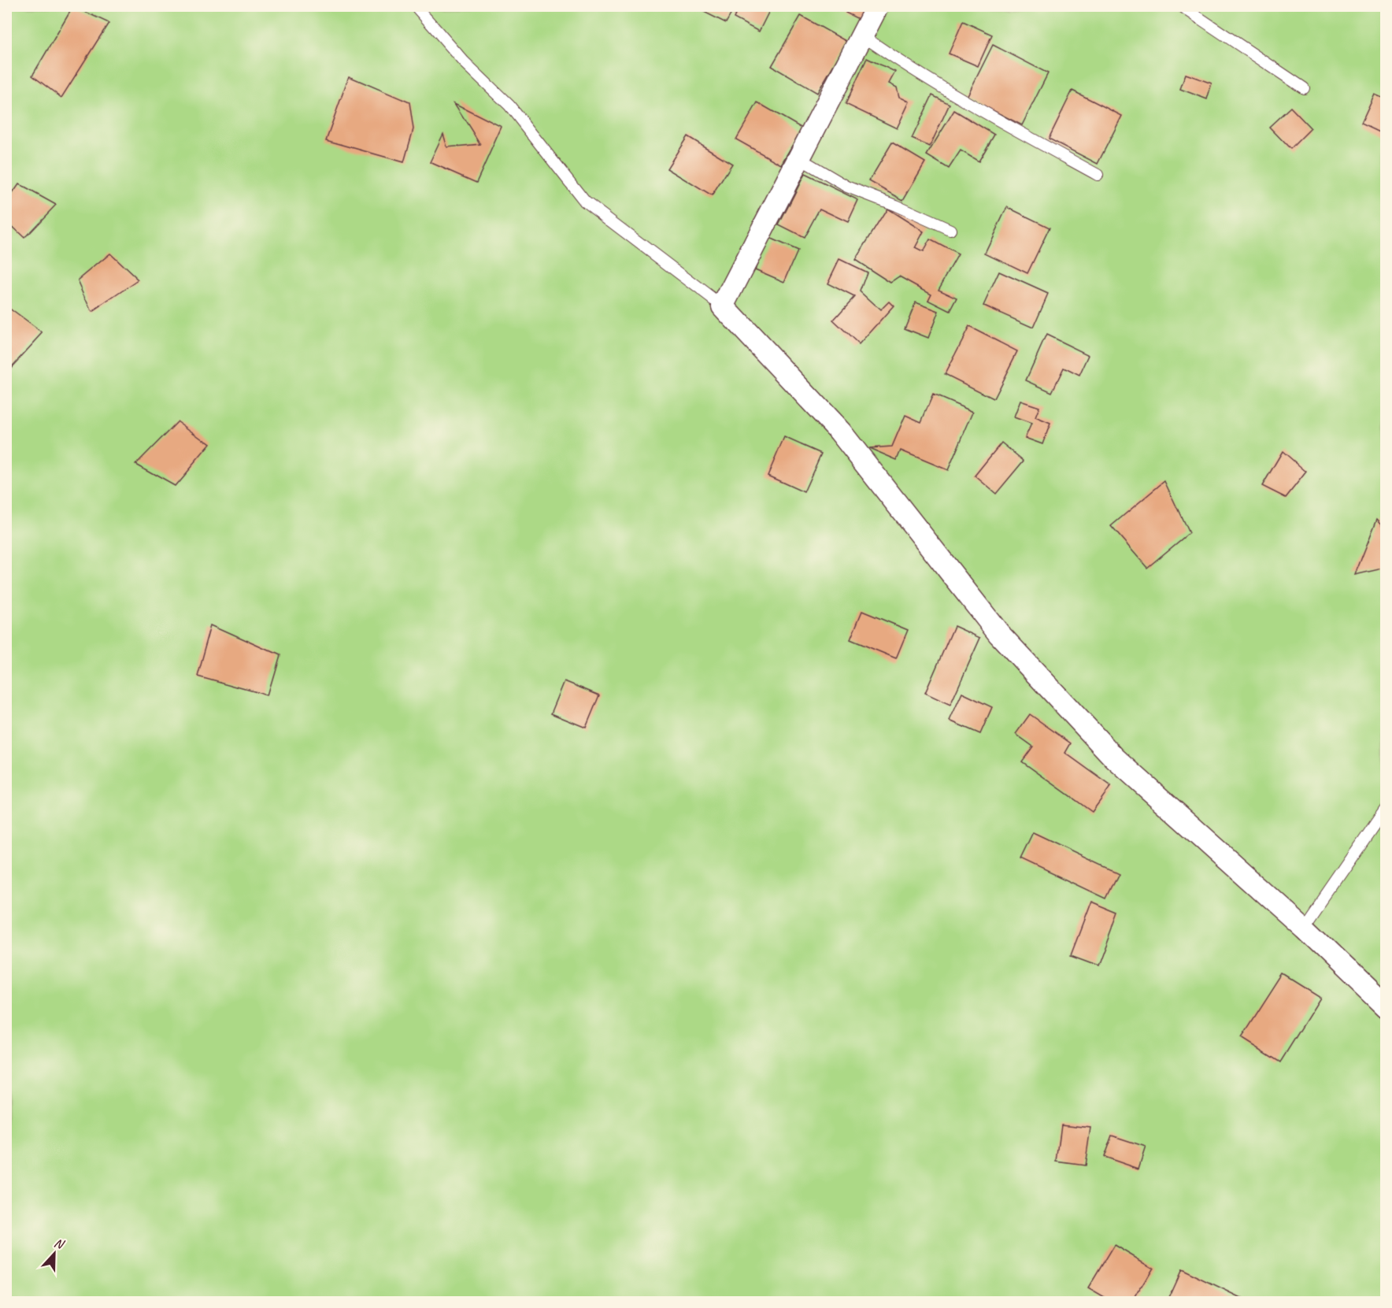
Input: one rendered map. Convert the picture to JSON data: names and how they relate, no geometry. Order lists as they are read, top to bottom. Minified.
{"north":"top"}
